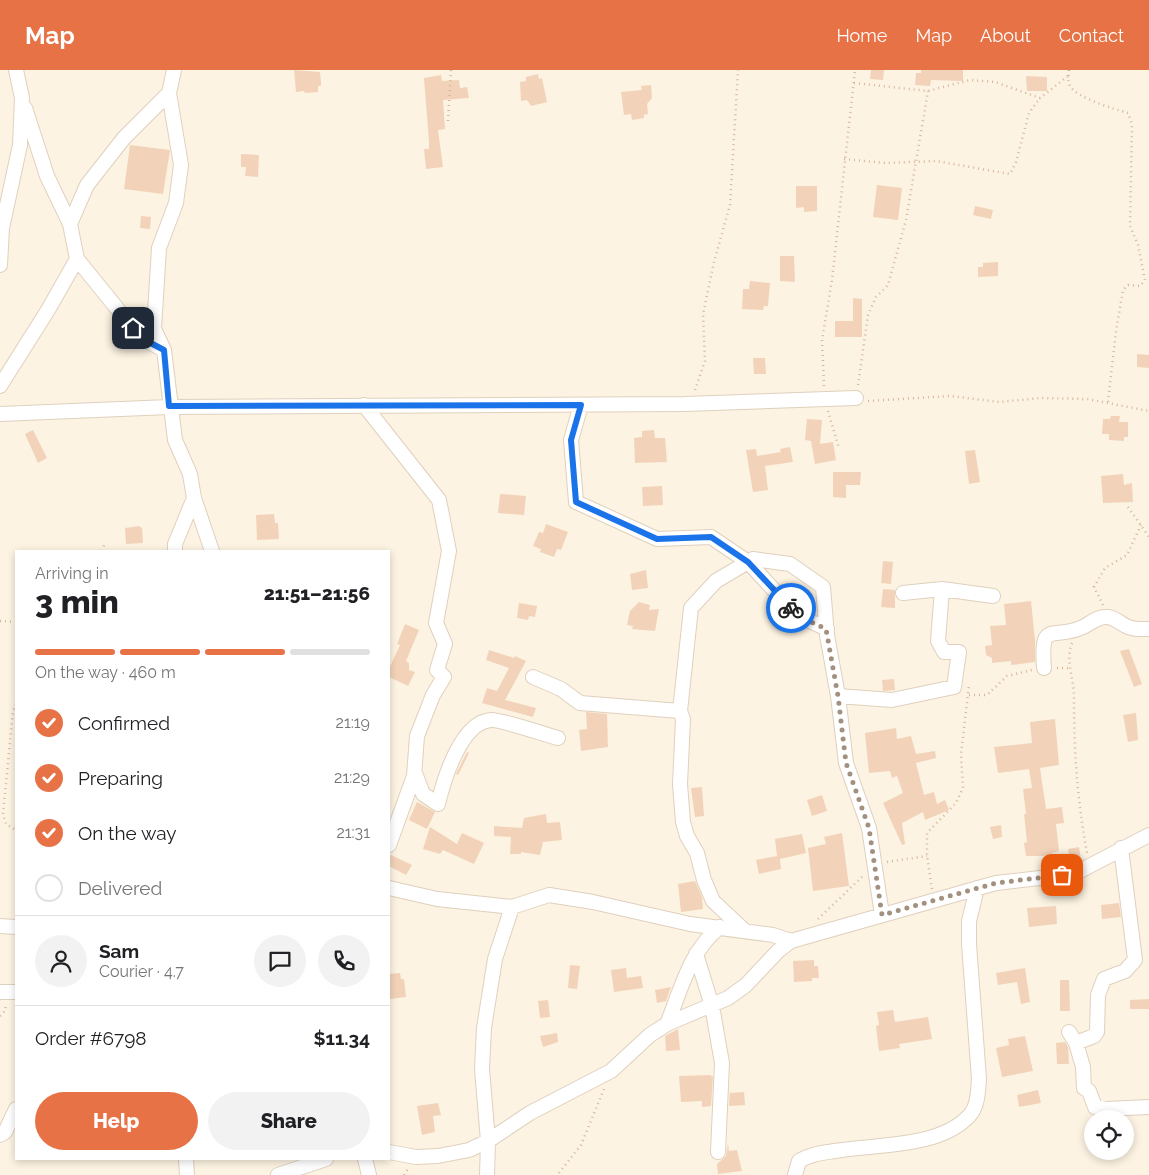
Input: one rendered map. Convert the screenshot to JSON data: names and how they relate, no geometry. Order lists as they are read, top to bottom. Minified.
{"page":{"header":"Map","nav":["Home","Map","About","Contact"],"heading":["3 min","Arriving in","21:51–21:56"],"panel":["Sam","Courier · 4.7","Order #6798","$11.34"],"bar":"On the way · 460 m","list":[["Confirmed","21:19"],["Preparing","21:29"],["On the way","21:31"],"Delivered"],"buttons":["Help","Share"]}}
